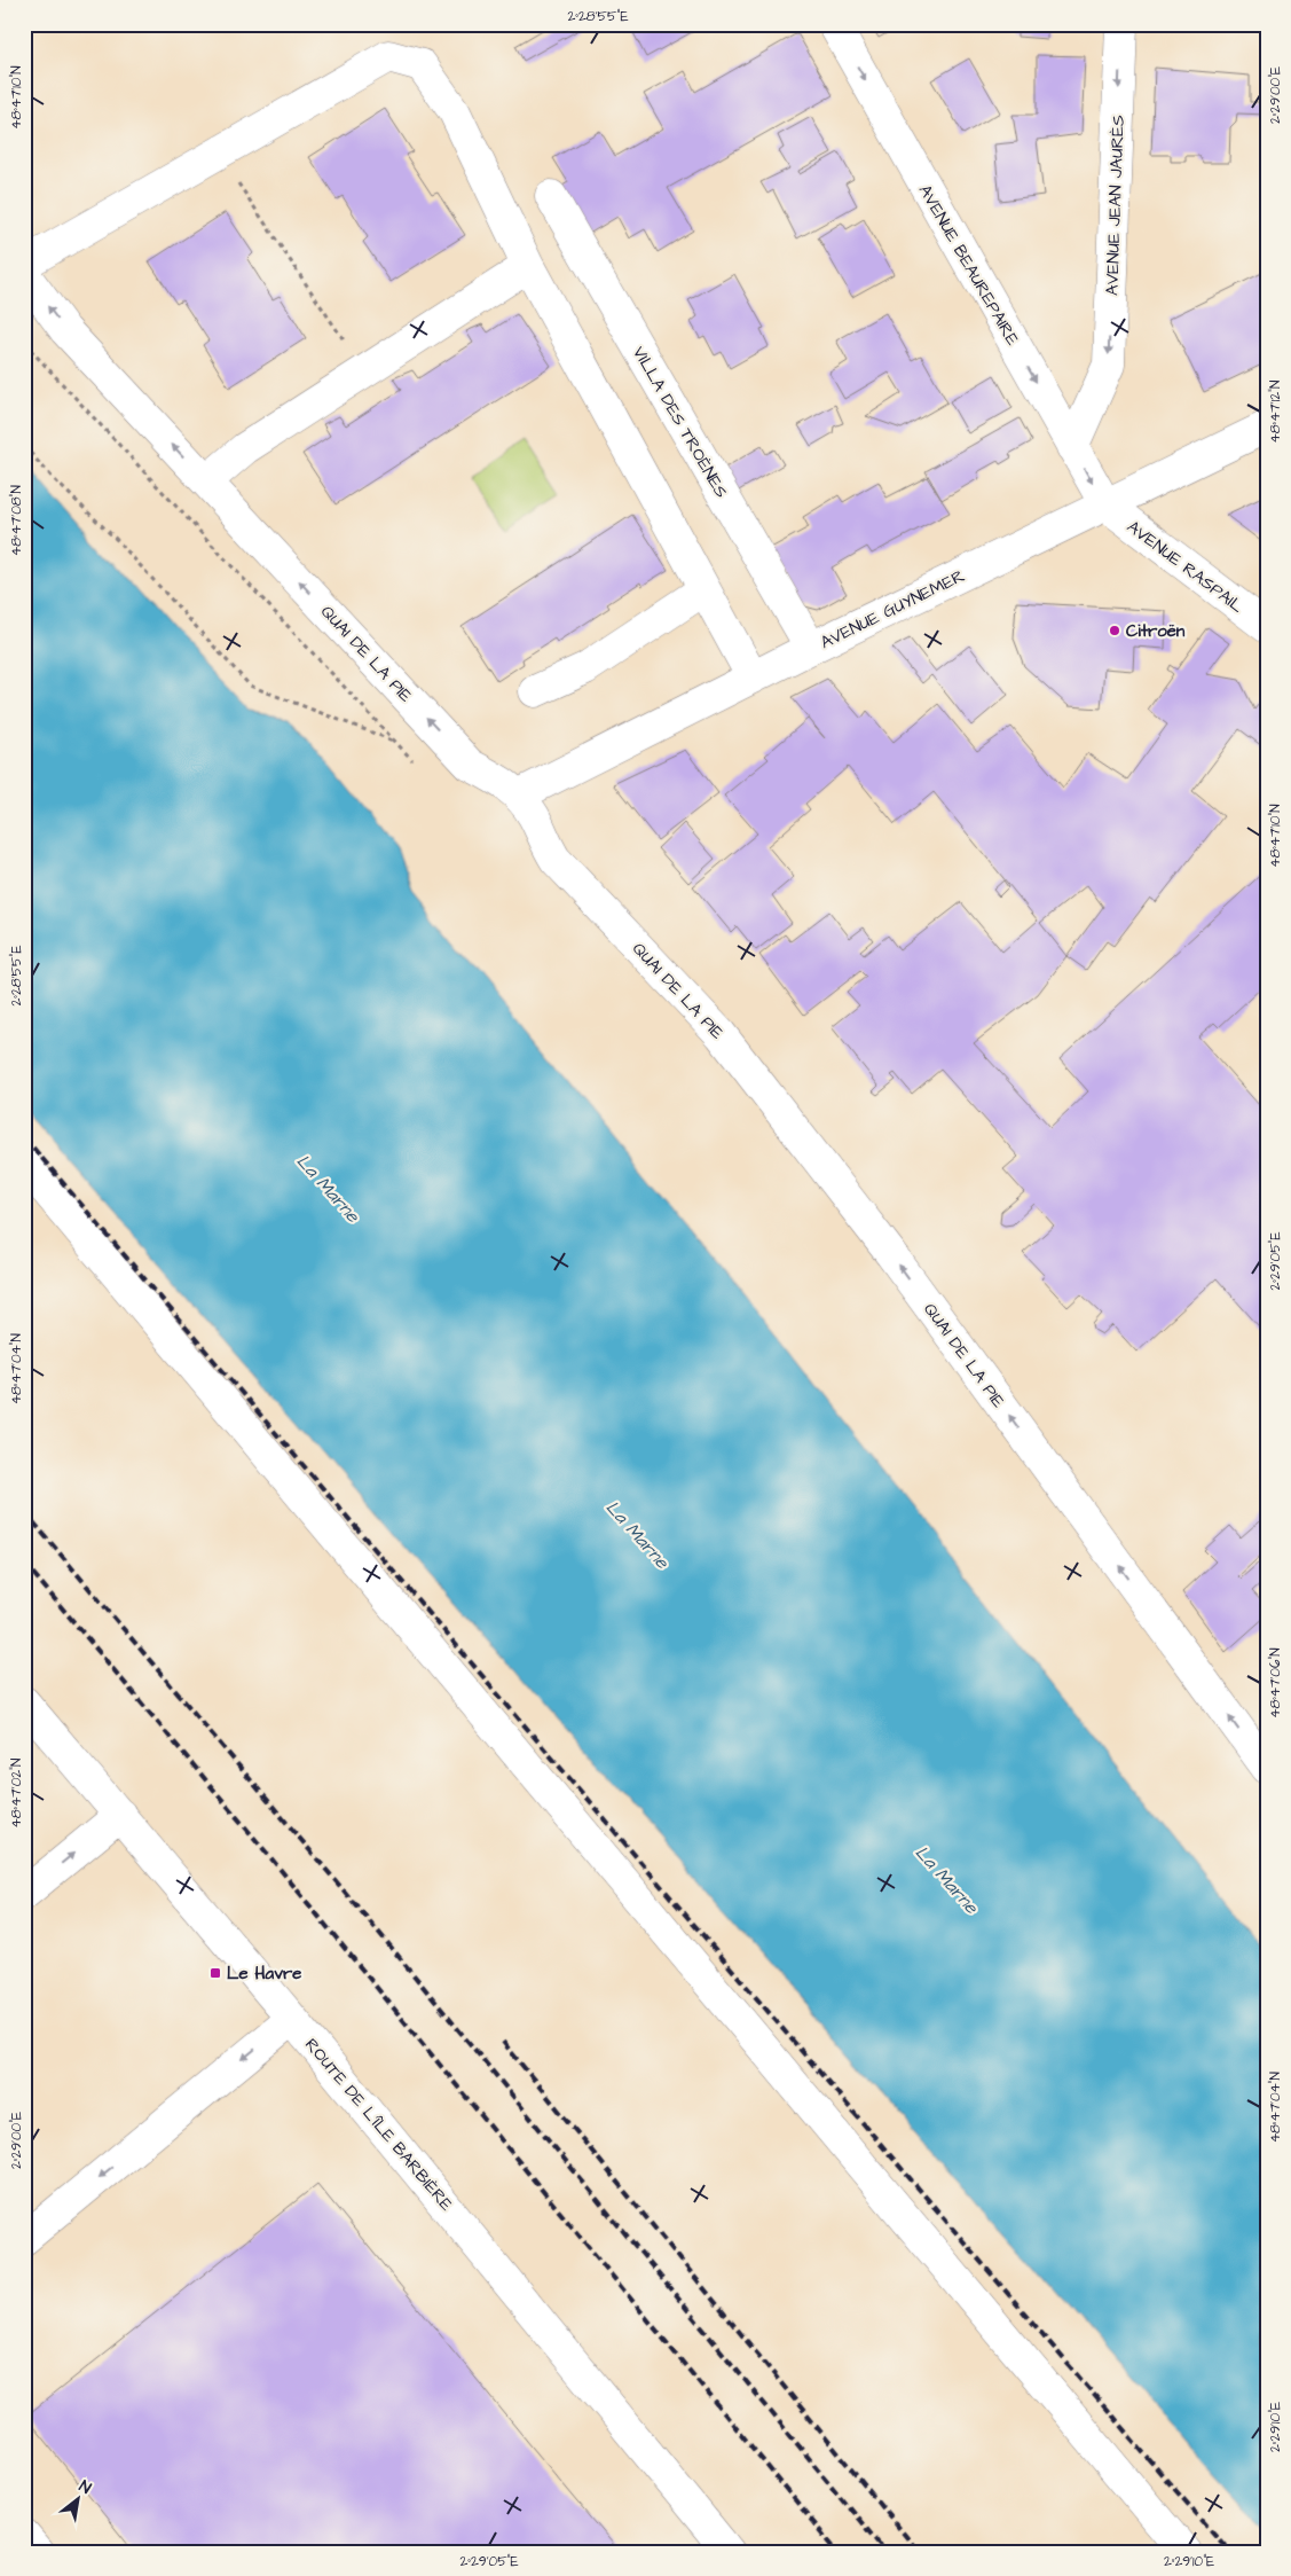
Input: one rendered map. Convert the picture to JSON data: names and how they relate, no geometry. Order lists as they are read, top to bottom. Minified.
{"streets":{"street":["AVENUE JEAN JAURÈS","AVENUE BEAUREPAIRE","VILLA DES TROÈNES","AVENUE RASPAIL","AVENUE GUYNEMER","QUAI DE LA PIE","ROUTE DE L'ÎLE BARBIÈRE"]},"crossings":[["AVENUE JEAN JAURÈS","AVENUE BEAUREPAIRE"],["AVENUE BEAUREPAIRE","AVENUE RASPAIL"],["AVENUE BEAUREPAIRE","AVENUE GUYNEMER"],["VILLA DES TROÈNES","AVENUE GUYNEMER"],["AVENUE RASPAIL","AVENUE GUYNEMER"],["AVENUE GUYNEMER","QUAI DE LA PIE"]],"one_way":["AVENUE JEAN JAURÈS","AVENUE BEAUREPAIRE","QUAI DE LA PIE"],"water":["La Marne"],"places":{"other":["Citroën"],"transit":["Le Havre"]},"north":"top right","coordinates":["2°28'55\"E","2°29'00\"E","48°47'10\"N","48°47'12\"N","48°47'08\"N","2°29'05\"E","48°47'04\"N","48°47'06\"N","48°47'02\"N","2°29'10\"E"]}
